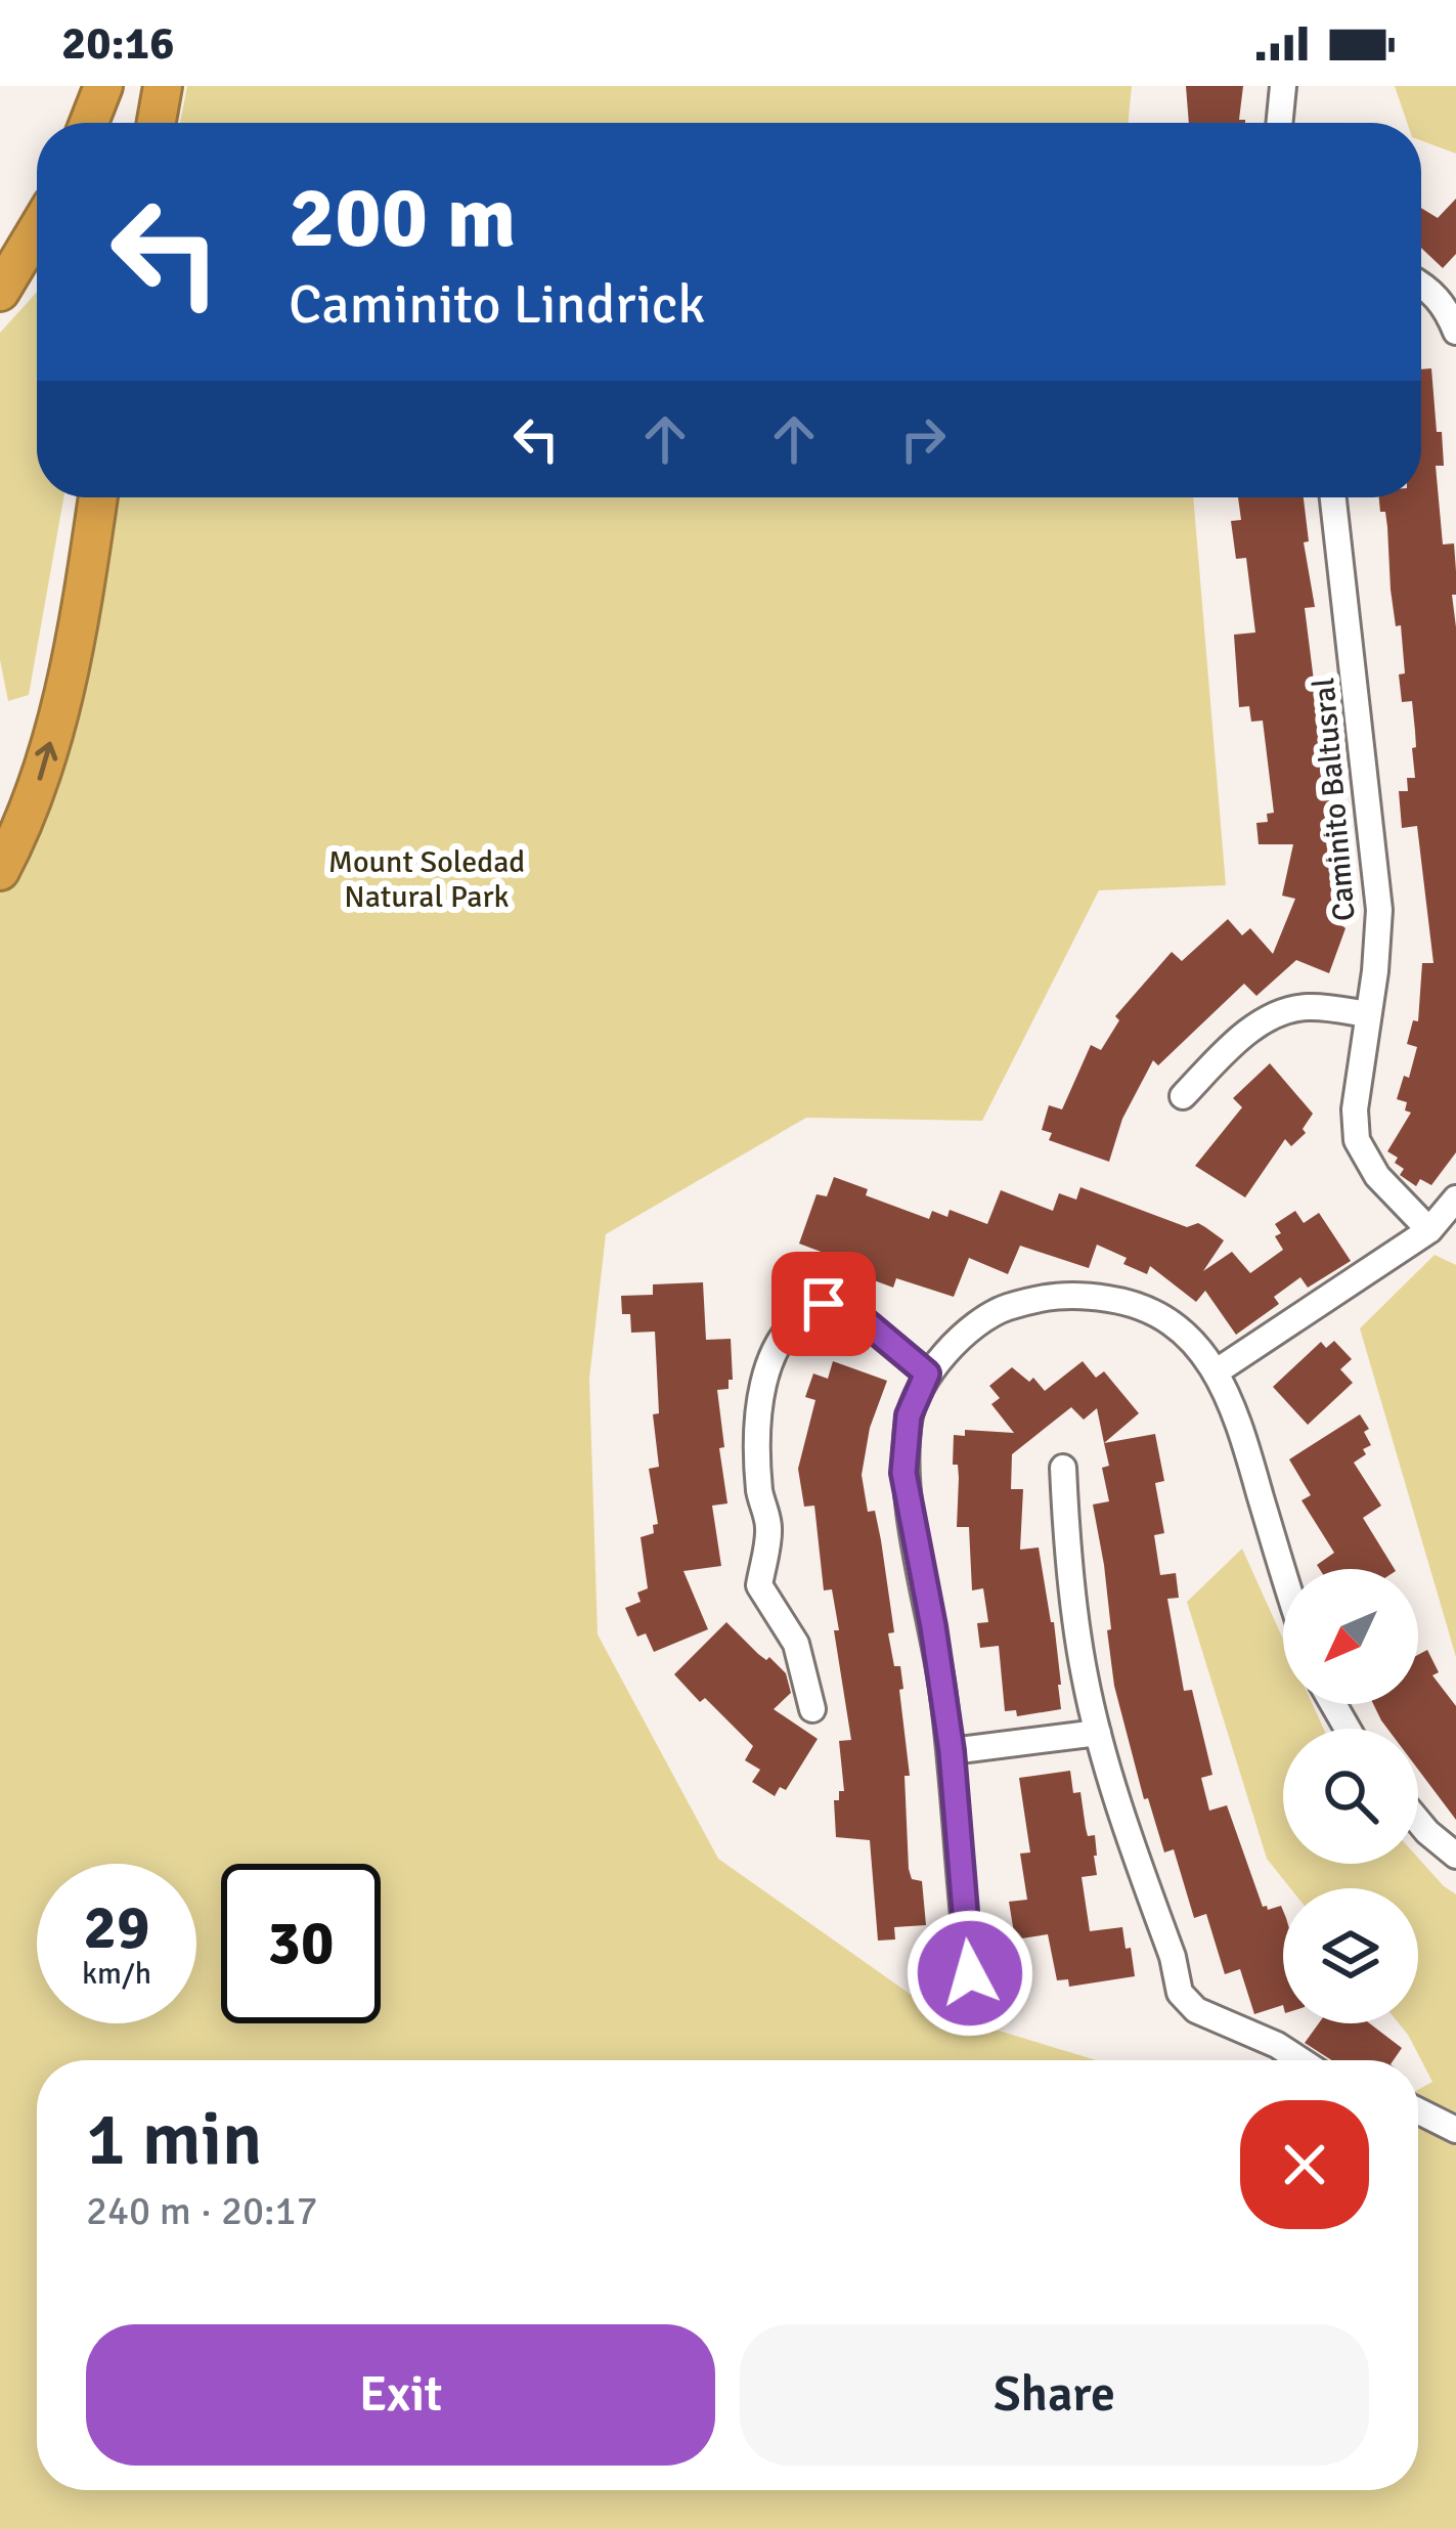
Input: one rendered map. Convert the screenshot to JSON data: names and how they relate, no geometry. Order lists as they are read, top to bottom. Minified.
{"streets":{"street":["Caminito Baltusral"]},"parks":["Mount Soledad Natural Park"],"north":"bottom left","page":{"status":"20:16","turn":["200 m","Caminito Lindrick"],"speed":"29 km/h","limit":"30","heading":["1 min","240 m · 20:17"],"buttons":["Exit","Share"]}}
